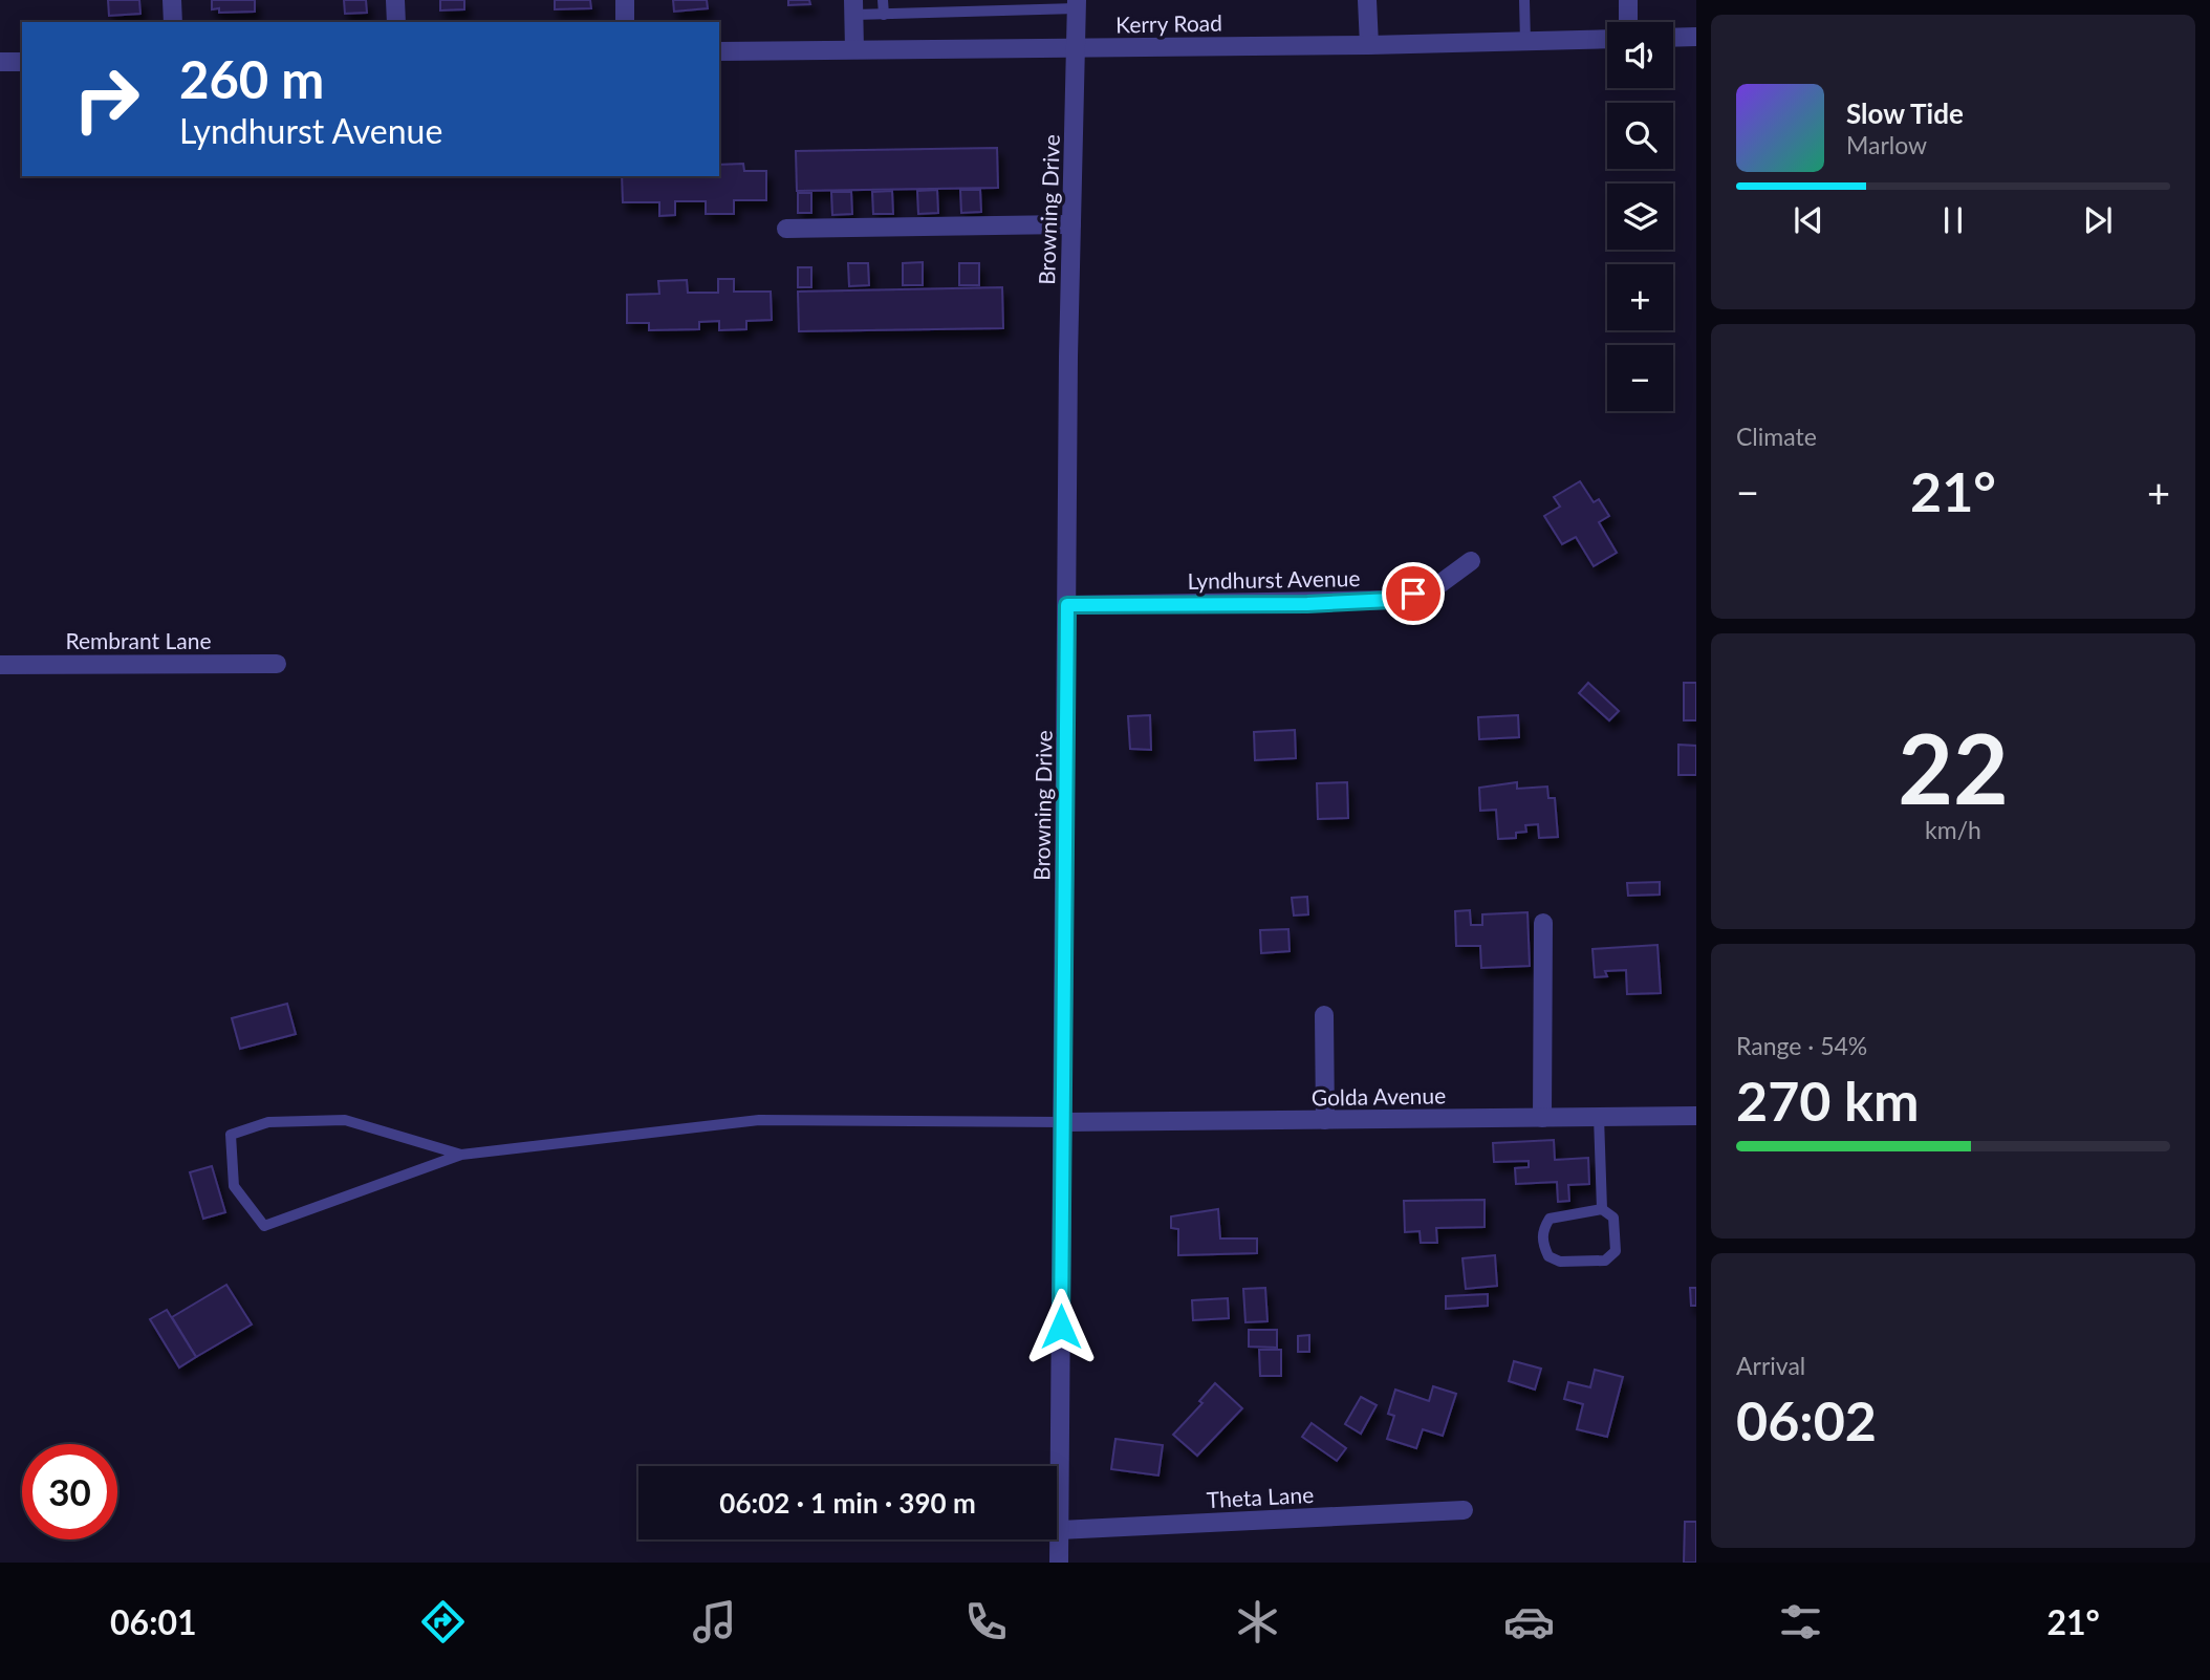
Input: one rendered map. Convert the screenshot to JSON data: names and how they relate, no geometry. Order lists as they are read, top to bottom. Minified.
{"streets":{"street":["Kerry Road","Browning Drive","Lyndhurst Avenue","Rembrant Lane","Golda Avenue","Theta Lane"]},"crossings":[["Kerry Road","Browning Drive"],["Browning Drive","Lyndhurst Avenue"],["Browning Drive","Golda Avenue"],["Browning Drive","Theta Lane"]],"page":{"map_buttons":["+","−"],"turn":["260 m","Lyndhurst Avenue"],"song":["Slow Tide","Marlow"],"tile":["Climate",["22","km/h"],["Range · 54%","270 km"],["Arrival","06:02"]],"heat":["−","21°","+"],"limit":"30","trip":"06:02 · 1 min · 390 m","tabs":["06:01","21°"]}}
